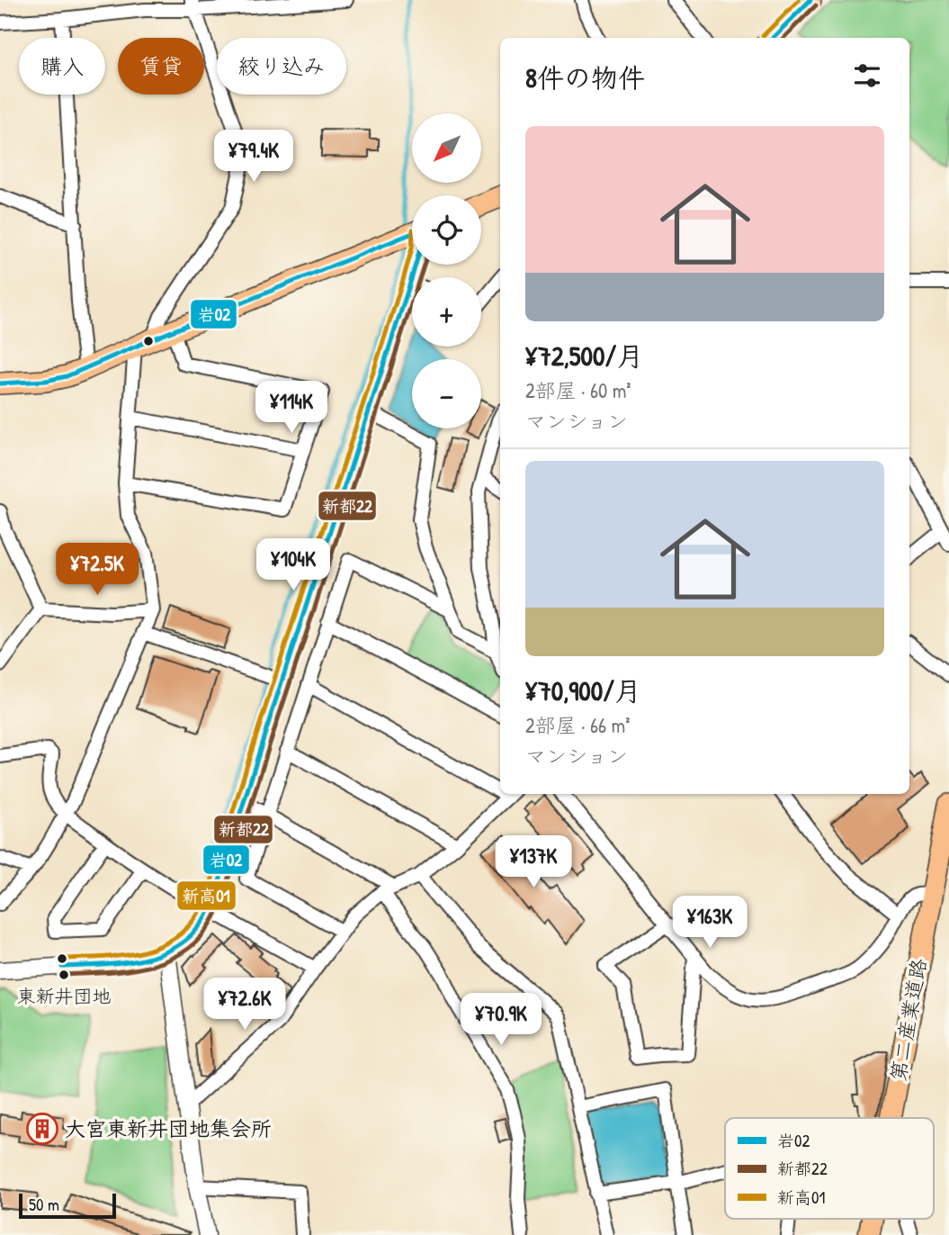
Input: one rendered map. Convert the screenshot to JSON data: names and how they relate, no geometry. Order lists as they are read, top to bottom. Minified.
{"streets":{"main road":["第二産業道路"]},"places":{"other":["東新井団地"],"building":["大宮東新井団地集会所"]},"lines":["transit line 岩02","transit line 新高01","transit line 新都22"],"legend":["岩02","新都22","新高01"],"scale_bar":"50 m","north":"bottom left","page":{"chip":["購入","賃貸","絞り込み"],"heading":"8件の物件","map_buttons":["+","−"],"list":[{"name":"¥72,500/月","note":"2部屋 · 60 m² · マンション"},{"name":"¥70,900/月","note":"2部屋 · 66 m² · マンション"}],"price":["¥79.4K","¥114K","¥104K","¥72.5K","¥137K","¥163K","¥72.6K","¥70.9K"],"scale":"50 m"}}
